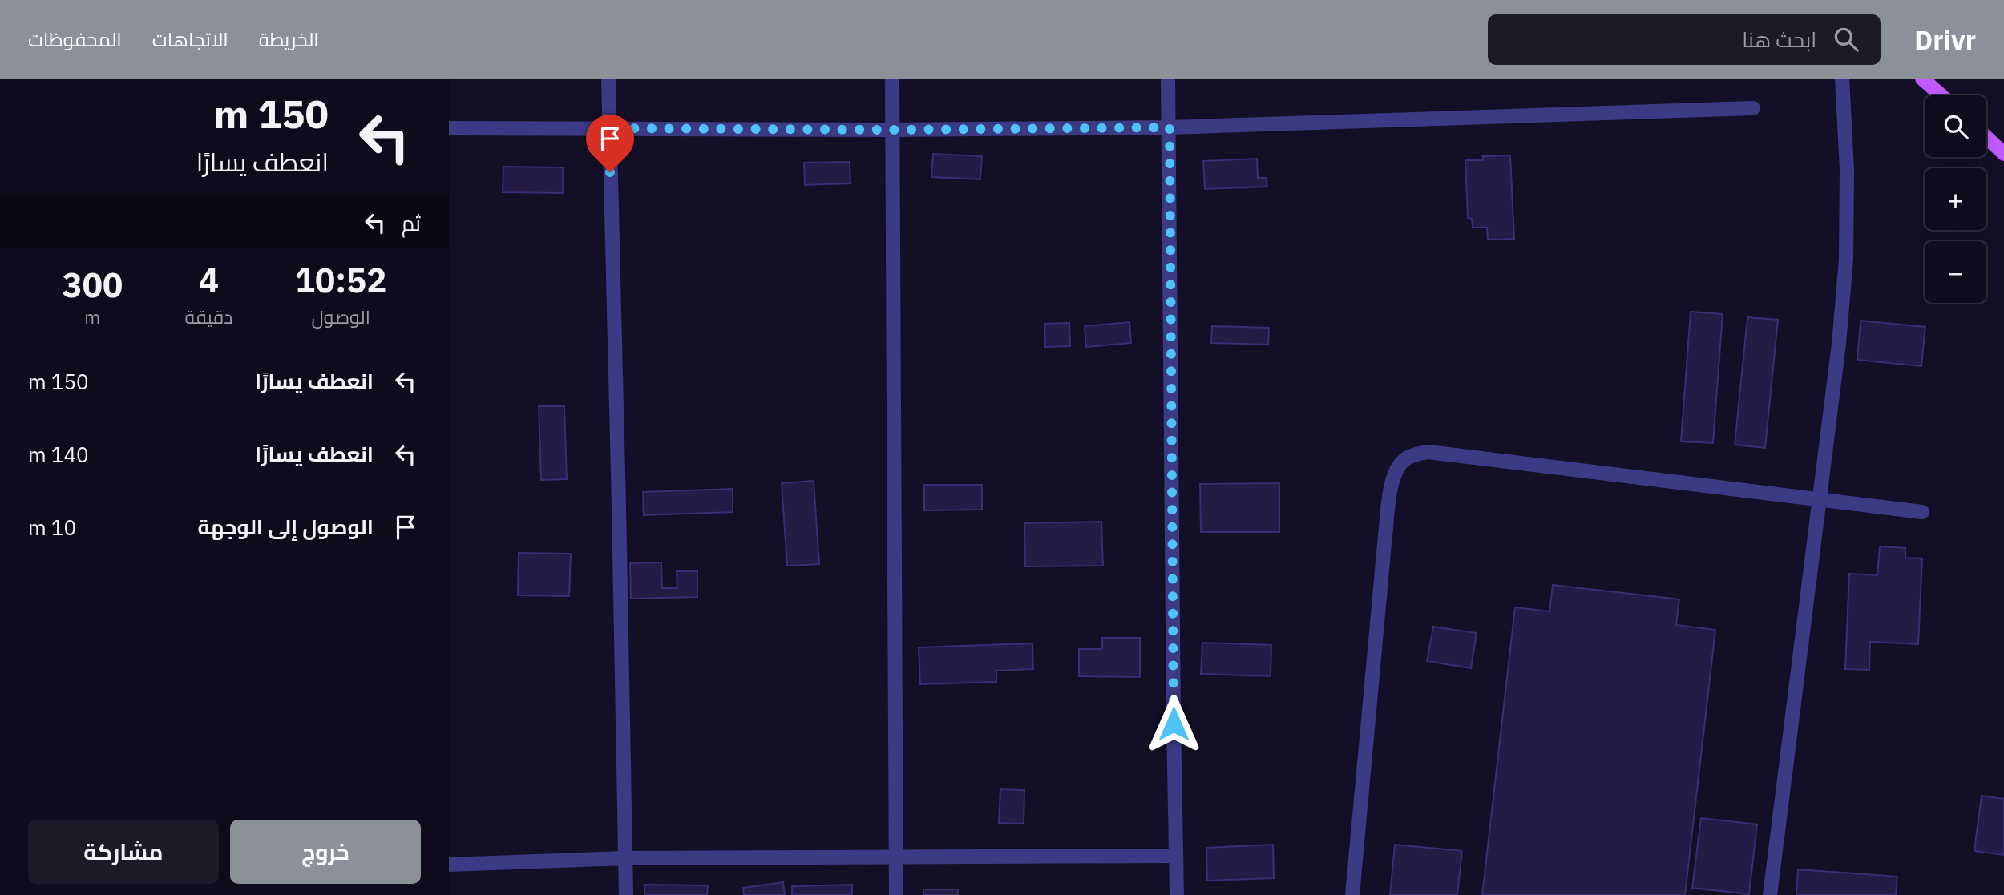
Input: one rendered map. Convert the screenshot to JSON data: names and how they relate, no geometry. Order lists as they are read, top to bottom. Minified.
{"page":{"header":"Drivr","search":"ابحث هنا","nav":["الخريطة","الاتجاهات","المحفوظات"],"turn":["150 m","انعطف يسارًا"],"map_buttons":["+","−"],"then":"ثم","eta":["10:52","الوصول","4","دقيقة","300","m"],"list":[{"name":"انعطف يسارًا","value":"150 m"},{"name":"انعطف يسارًا","value":"140 m"},{"name":"الوصول إلى الوجهة","value":"10 m"}],"buttons":["خروج","مشاركة"]}}
